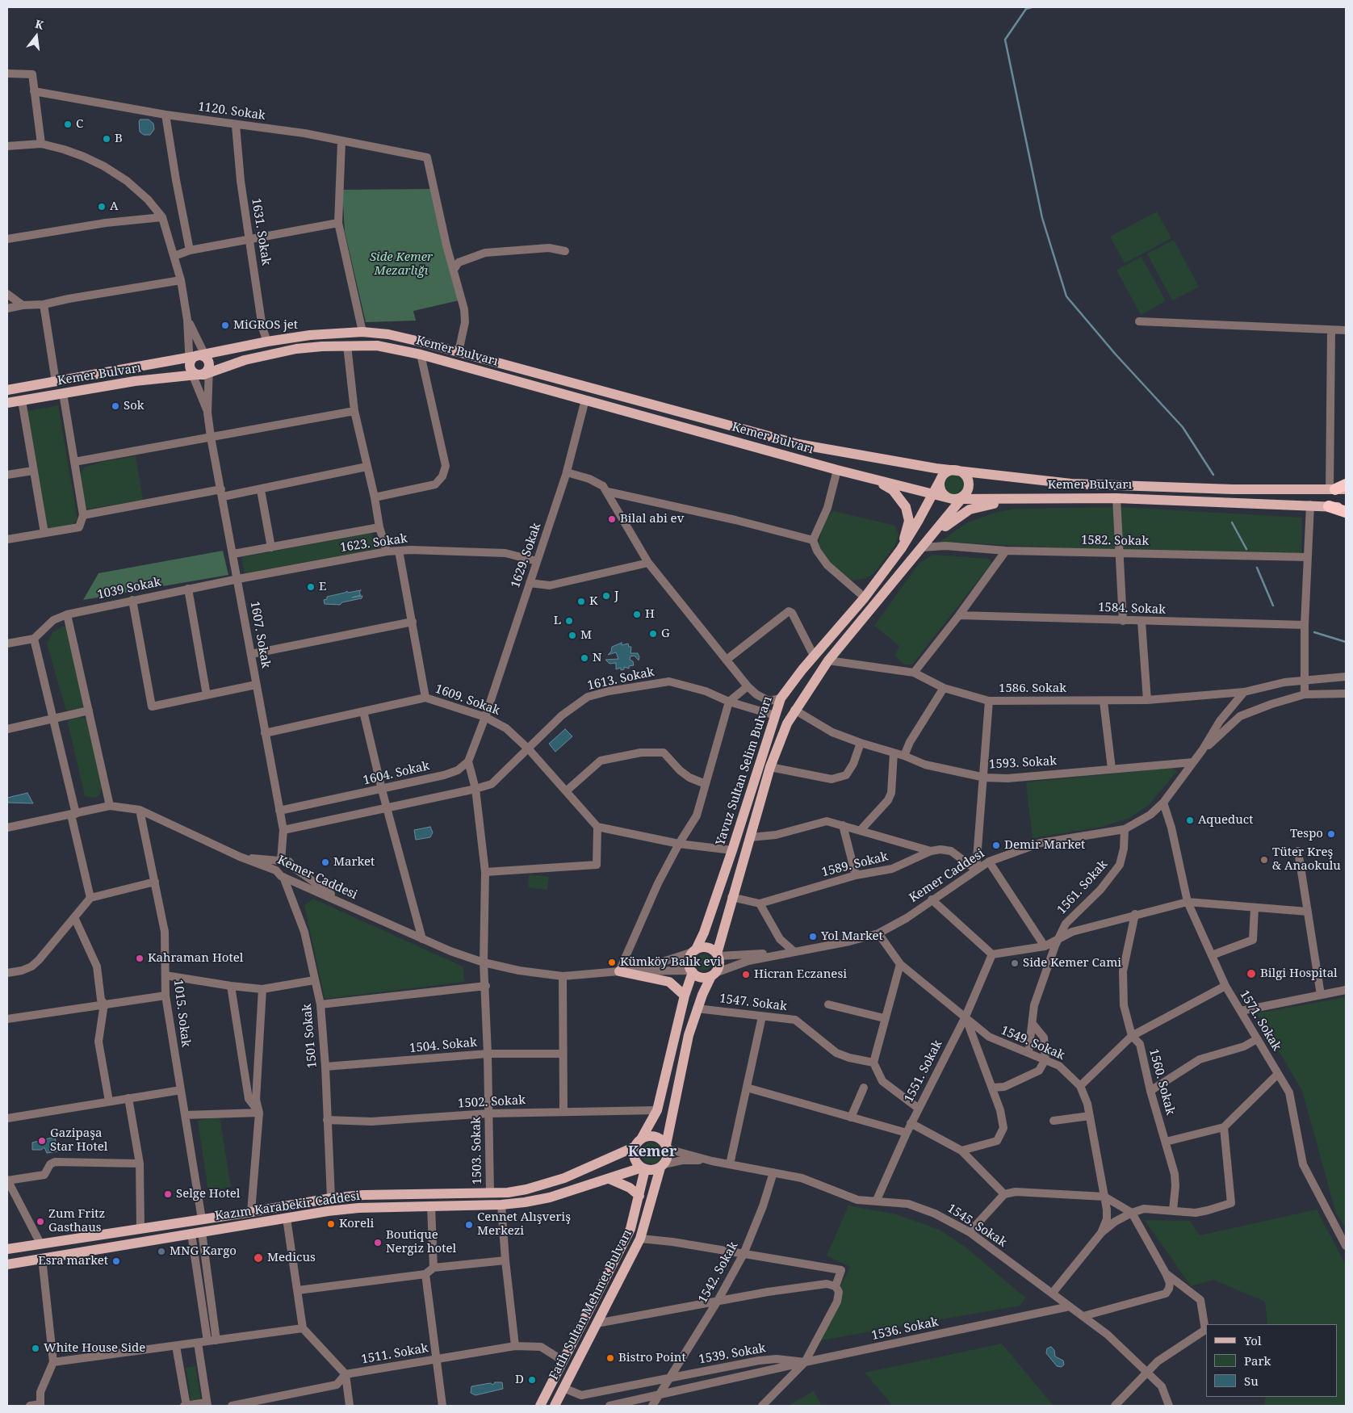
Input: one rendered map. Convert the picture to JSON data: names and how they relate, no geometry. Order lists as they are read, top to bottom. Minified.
{"streets":{"main road":["Kemer Bulvarı","Yavuz Sultan Selim Bulvarı","Kazım Karabekir Caddesi","Fatih Sultan Mehmet Bulvarı"],"street":["1120. Sokak","1631. Sokak","1582. Sokak","1623. Sokak","1629. Sokak","1039 Sokak","1584. Sokak","1607. Sokak","1613. Sokak","1586. Sokak","1609. Sokak","1593. Sokak","1604. Sokak","1589. Sokak","Kemer Caddesi","1561. Sokak","1547. Sokak","1015. Sokak","1571. Sokak","1501 Sokak","1549. Sokak","1504. Sokak","1551. Sokak","1560. Sokak","1502. Sokak","1503. Sokak","1545. Sokak","1542. Sokak","1536. Sokak","1511. Sokak","1539. Sokak"]},"crossings":[["1120. Sokak","1631. Sokak"],["1631. Sokak","Kemer Bulvarı"],["Kemer Bulvarı","1629. Sokak"],["Kemer Bulvarı","1607. Sokak"],["Kemer Bulvarı","Yavuz Sultan Selim Bulvarı"],["1582. Sokak","Yavuz Sultan Selim Bulvarı"],["1623. Sokak","1629. Sokak"],["1623. Sokak","1039 Sokak"],["1623. Sokak","1607. Sokak"],["1629. Sokak","1609. Sokak"],["1039 Sokak","1607. Sokak"],["1607. Sokak","1613. Sokak"],["1607. Sokak","1609. Sokak"],["1607. Sokak","1604. Sokak"],["1607. Sokak","Kemer Caddesi"],["1607. Sokak","1501 Sokak"],["1613. Sokak","1609. Sokak"],["1613. Sokak","Yavuz Sultan Selim Bulvarı"],["1613. Sokak","1503. Sokak"],["1586. Sokak","Yavuz Sultan Selim Bulvarı"],["1586. Sokak","Kemer Caddesi"],["1593. Sokak","Yavuz Sultan Selim Bulvarı"],["1593. Sokak","Kemer Caddesi"],["Yavuz Sultan Selim Bulvarı","1589. Sokak"],["Yavuz Sultan Selim Bulvarı","Kemer Caddesi"],["1604. Sokak","1503. Sokak"],["1589. Sokak","Kemer Caddesi"],["Kemer Caddesi","1561. Sokak"],["Kemer Caddesi","1015. Sokak"],["Kemer Caddesi","1571. Sokak"],["Kemer Caddesi","1501 Sokak"],["Kemer Caddesi","1549. Sokak"],["Kemer Caddesi","1503. Sokak"],["1561. Sokak","1549. Sokak"],["1015. Sokak","Kazım Karabekir Caddesi"],["1501 Sokak","1504. Sokak"],["1501 Sokak","1502. Sokak"],["1501 Sokak","Kazım Karabekir Caddesi"],["1549. Sokak","1551. Sokak"],["1549. Sokak","1545. Sokak"],["1504. Sokak","1503. Sokak"],["1551. Sokak","1545. Sokak"],["1502. Sokak","1503. Sokak"],["1503. Sokak","Kazım Karabekir Caddesi"],["Kazım Karabekir Caddesi","Fatih Sultan Mehmet Bulvarı"],["1545. Sokak","1542. Sokak"],["1545. Sokak","1536. Sokak"],["1542. Sokak","1539. Sokak"],["Fatih Sultan Mehmet Bulvarı","1511. Sokak"],["Fatih Sultan Mehmet Bulvarı","1539. Sokak"],["1536. Sokak","1539. Sokak"]],"districts":["Kemer"],"parks":["Side Kemer Mezarlığı"],"places":["C","B","A","MiGROS jet","Sok","Bilal abi ev","E","J","K","H","L","G","M","N","Aqueduct","Tespo","Demir Market","Tüter Kreş & Anaokulu","Market","Yol Market","Kahraman Hotel","Kümköy Balık evi","Side Kemer Cami","Bilgi Hospital","Hicran Eczanesi","Gazipaşa Star Hotel","Selge Hotel","Zum Fritz Gasthaus","Koreli","Cennet Alışveriş Merkezi","Boutique Nergiz hotel","MNG Kargo","Medicus","Esra market","White House Side","Bistro Point","D"],"legend":["Yol","Park","Su"],"north":"top"}
